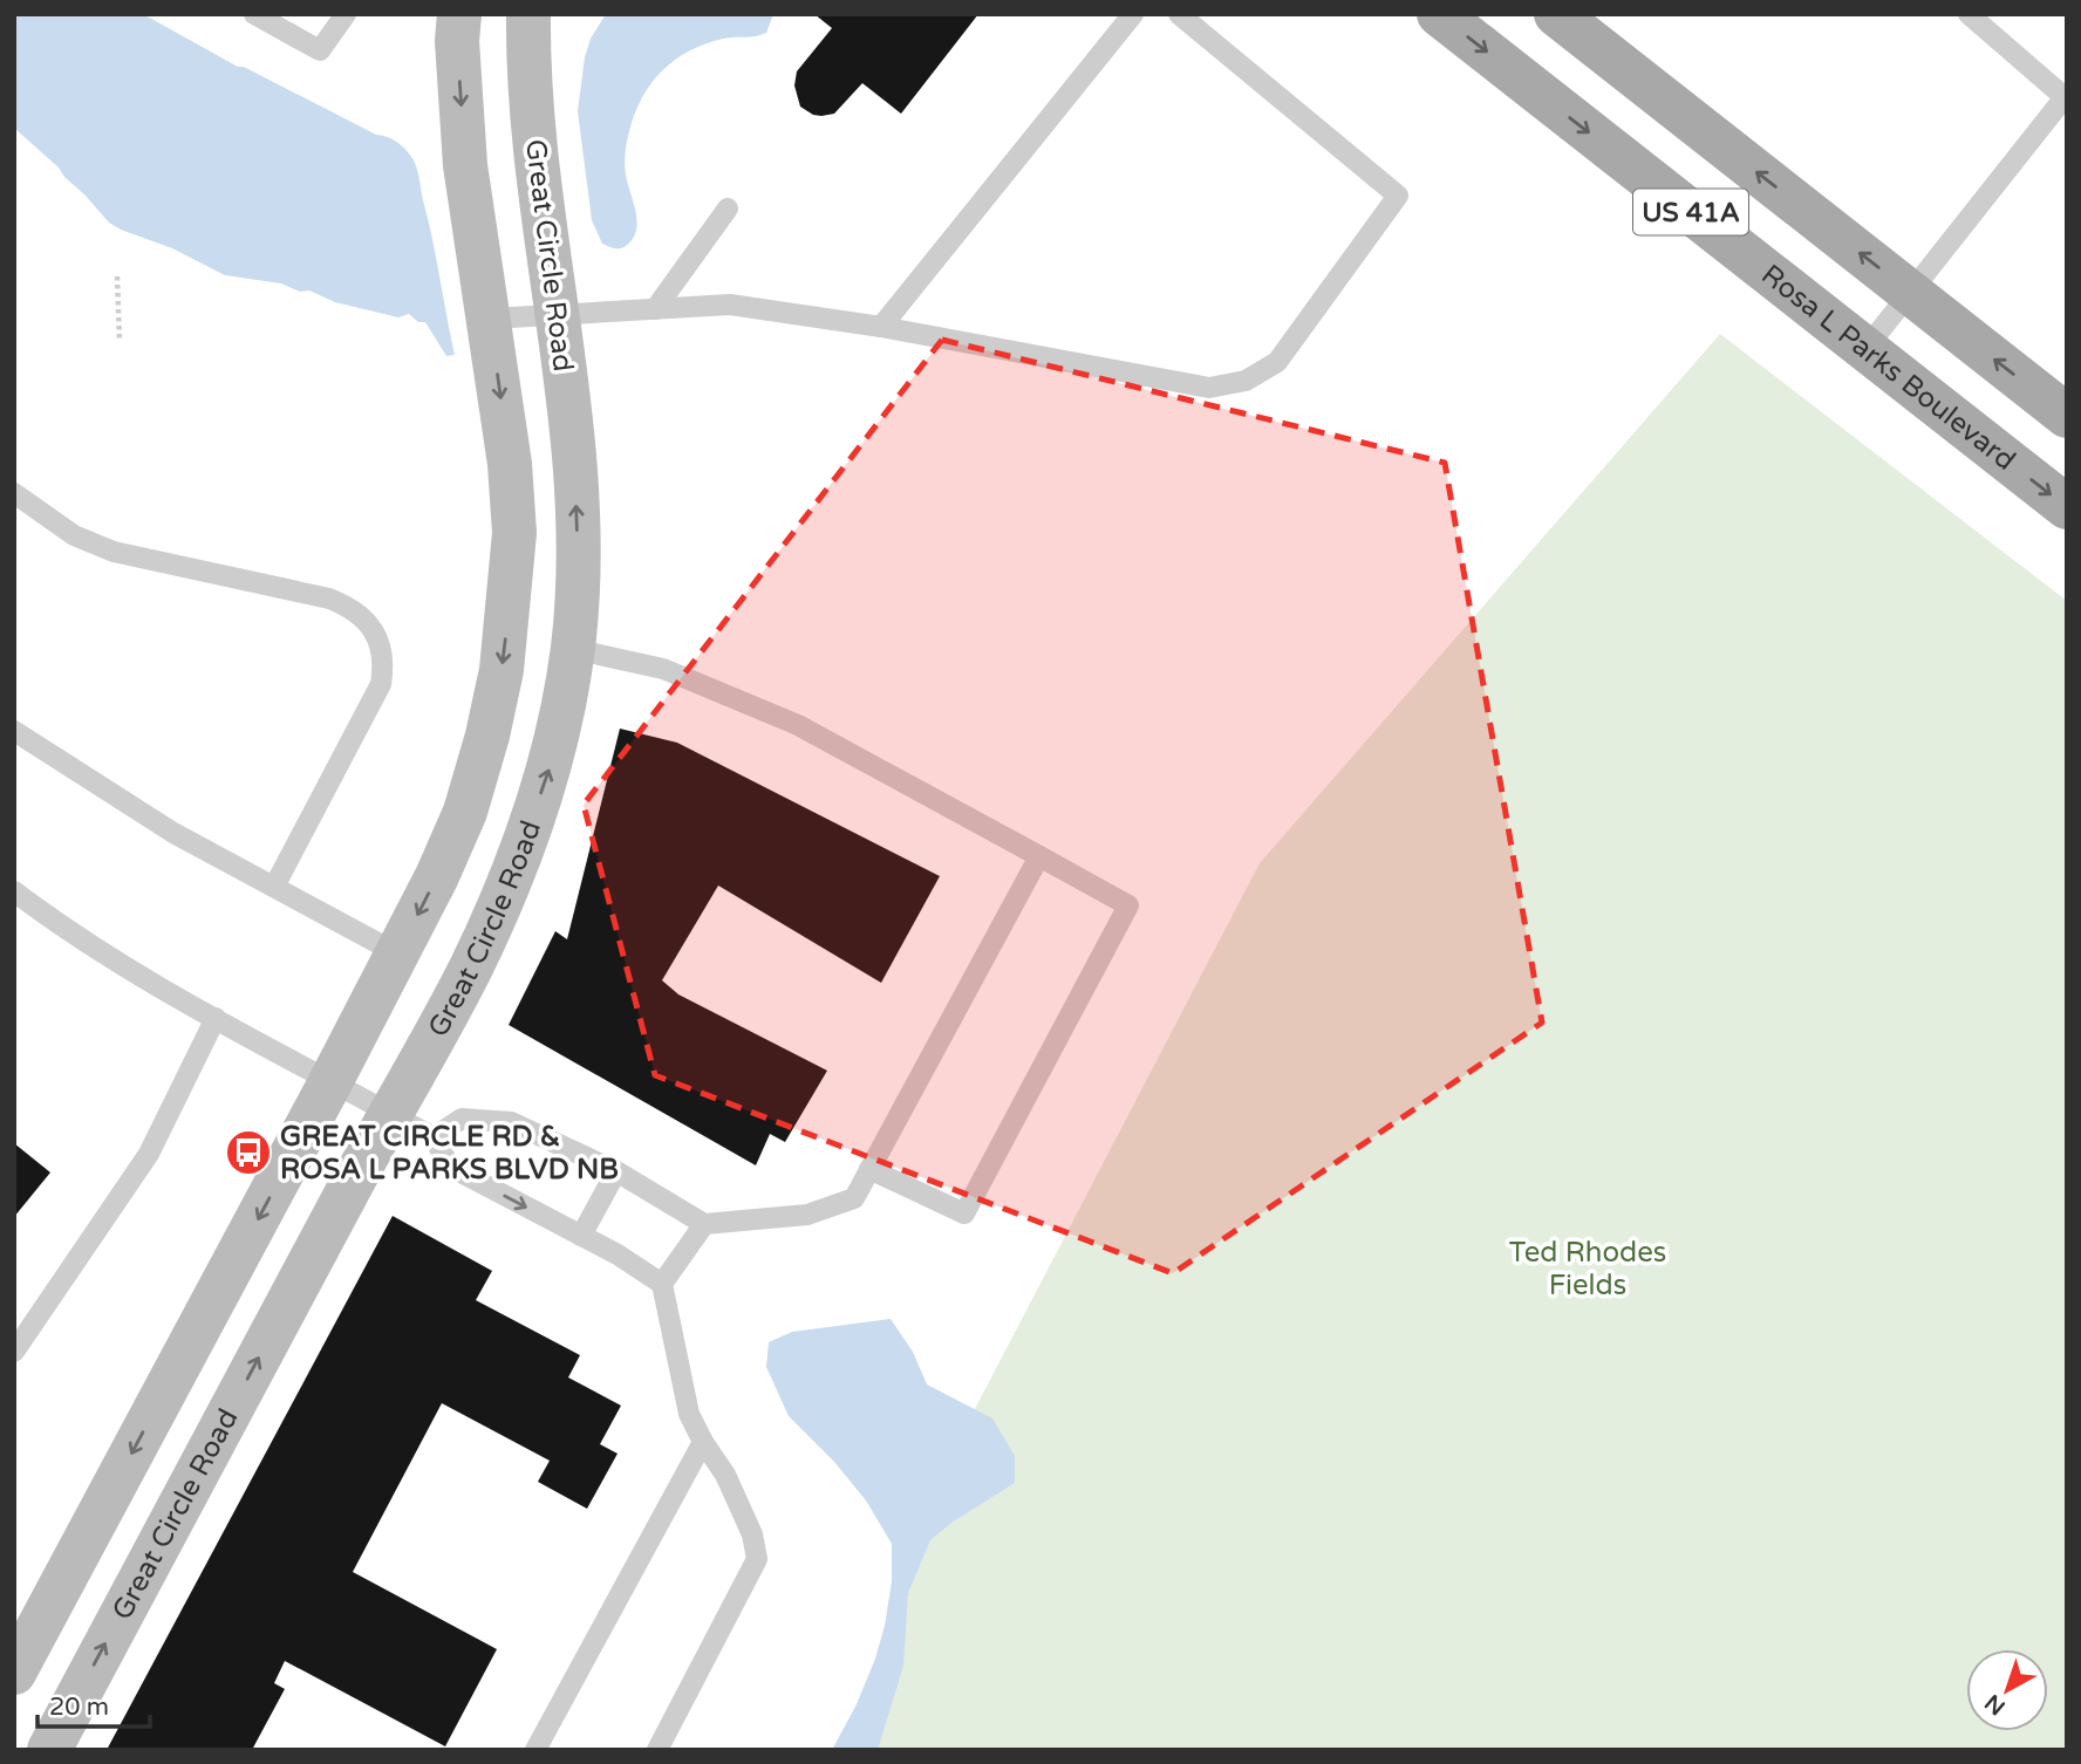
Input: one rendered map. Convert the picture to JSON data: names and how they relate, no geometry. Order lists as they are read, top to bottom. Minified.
{"streets":{"main road":["US 41A","Rosa L Parks Boulevard"],"street":["Great Circle Road"]},"parks":["Ted Rhodes Fields"],"places":{"bus stop":["GREAT CIRCLE RD & ROSA L PARKS BLVD NB"]},"scale_bar":"20 m","north":"bottom left"}
